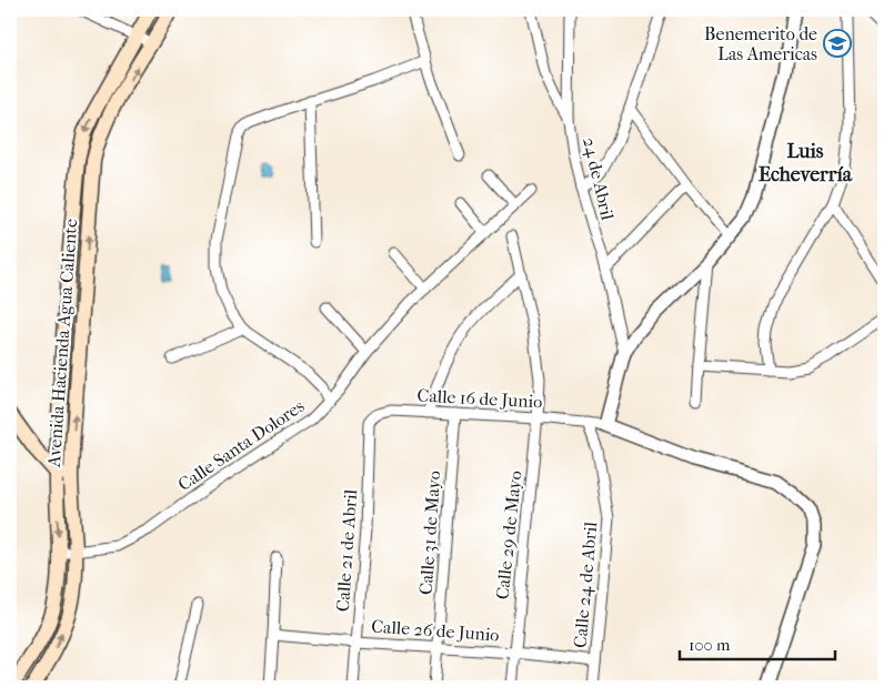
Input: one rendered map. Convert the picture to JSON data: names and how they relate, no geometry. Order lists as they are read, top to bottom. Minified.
{"streets":{"main road":["Avenida Hacienda Agua Caliente"],"street":["24 de Abril","Calle 16 de Junio","Calle Santa Dolores","Calle 31 de Mayo","Calle 29 de Mayo","Calle 21 de Abril","Calle 24 de Abril","Calle 26 de Junio"]},"crossings":[["Avenida Hacienda Agua Caliente","Calle Santa Dolores"],["Calle 16 de Junio","Calle 31 de Mayo"],["Calle 16 de Junio","Calle 29 de Mayo"],["Calle 16 de Junio","Calle 21 de Abril"],["Calle 16 de Junio","Calle 24 de Abril"],["Calle 31 de Mayo","Calle 26 de Junio"],["Calle 29 de Mayo","Calle 26 de Junio"],["Calle 21 de Abril","Calle 26 de Junio"],["Calle 24 de Abril","Calle 26 de Junio"]],"districts":["Luis Echeverría"],"places":{"school or university":["Benemerito de Las Americas"]},"scale_bar":"100 m"}
